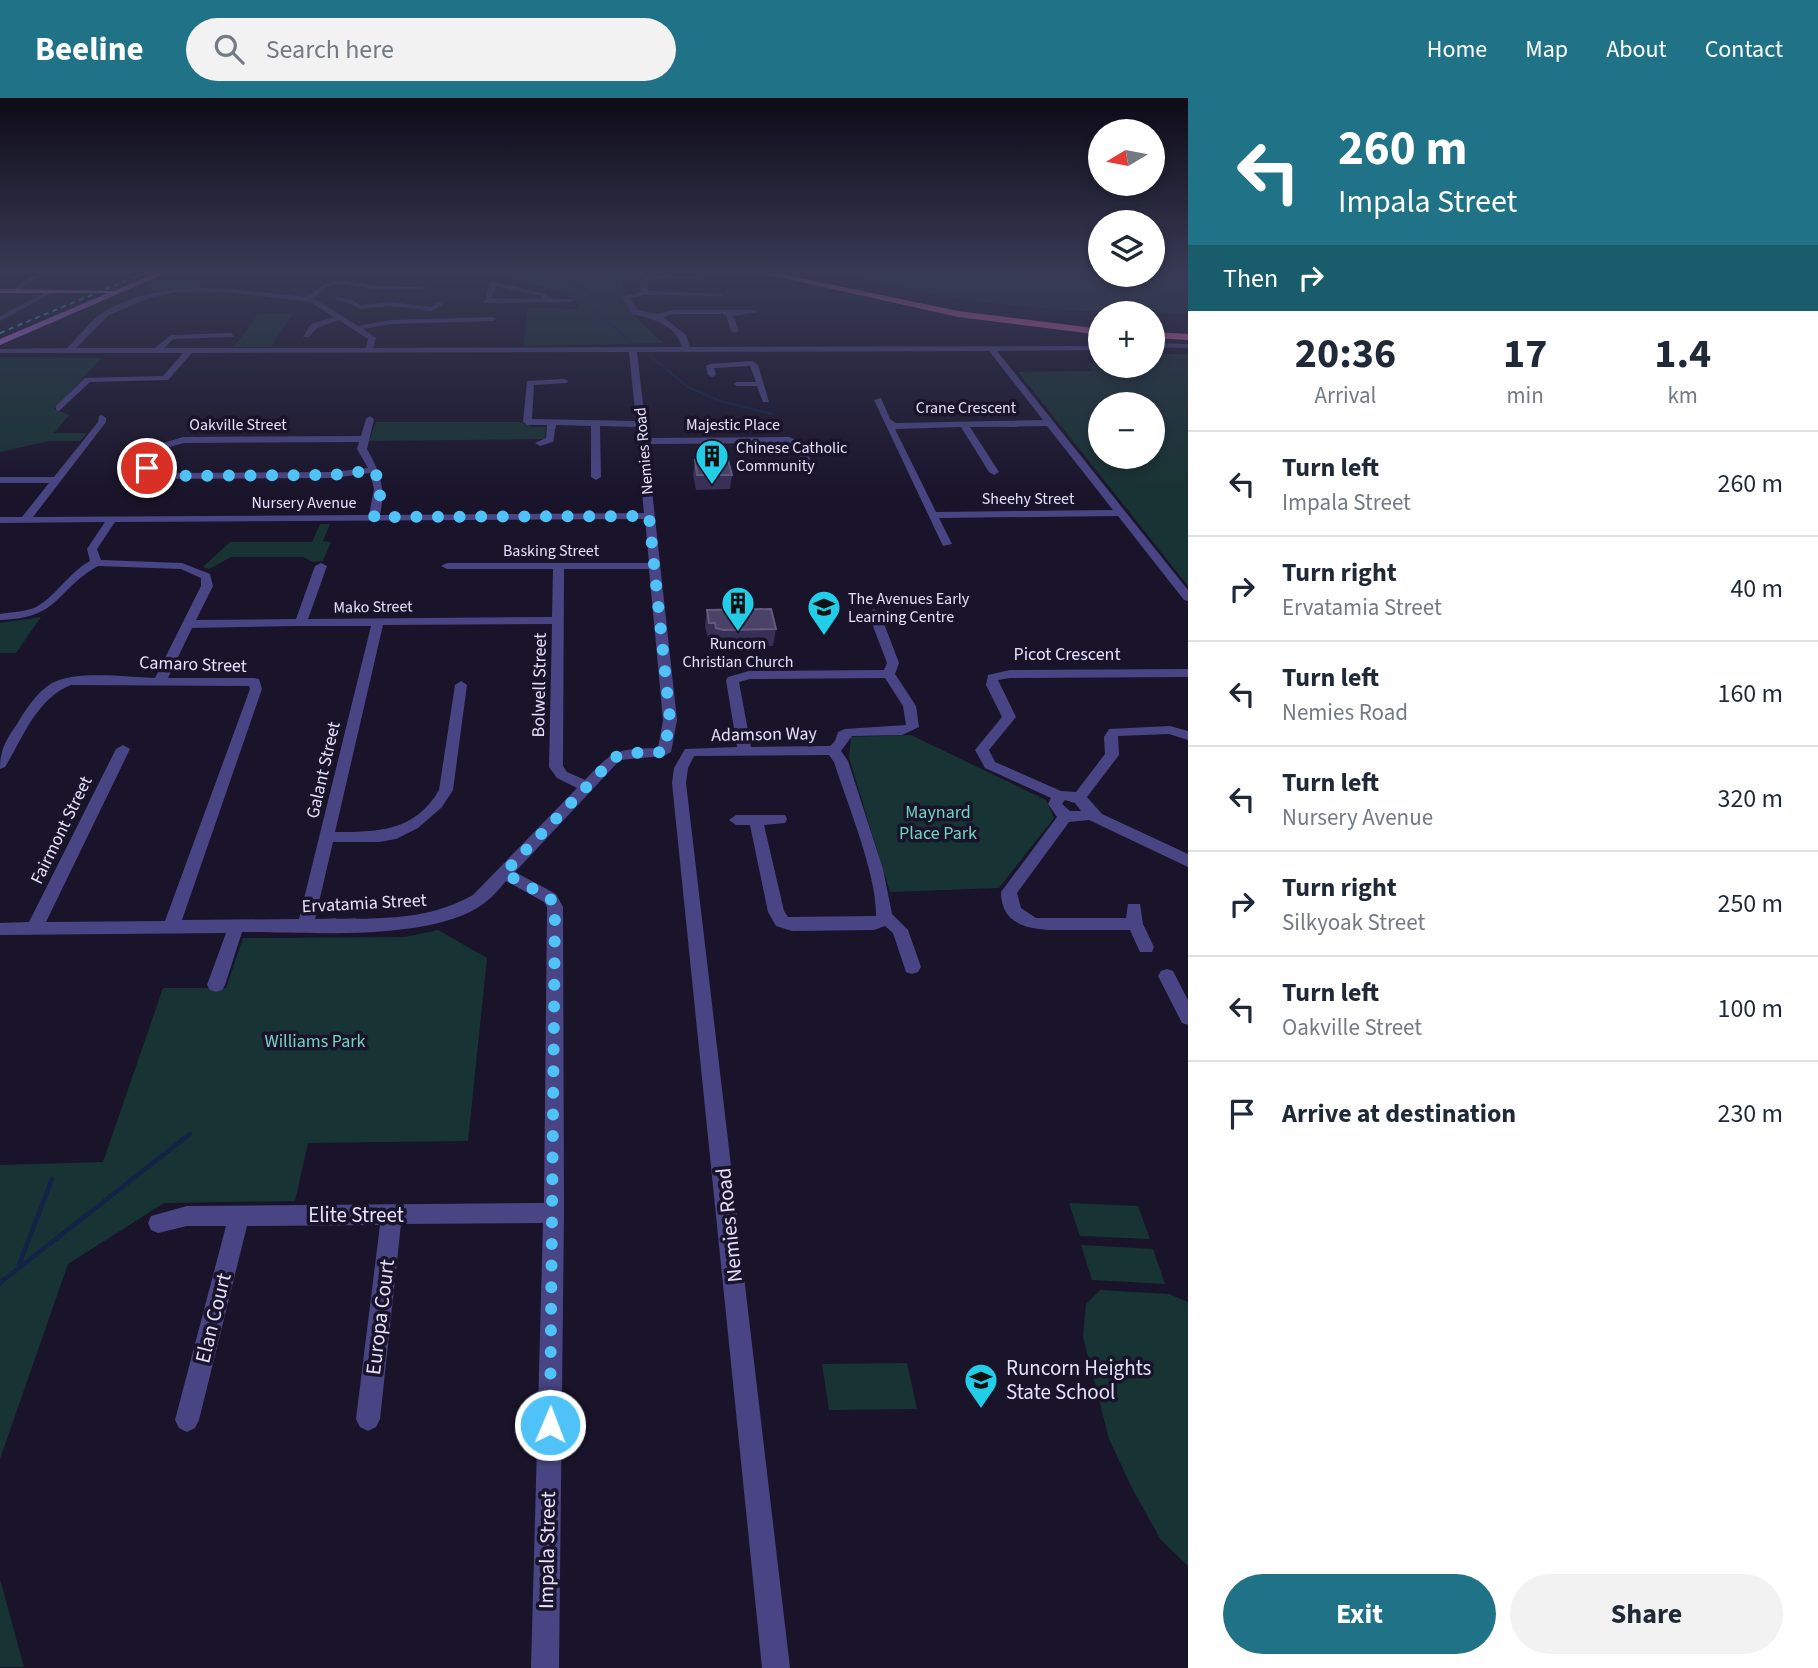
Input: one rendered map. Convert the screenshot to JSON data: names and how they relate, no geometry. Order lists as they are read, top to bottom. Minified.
{"streets":{"street":["Crane Crescent","Oakville Street","Majestic Place","Nemies Road","Sheehy Street","Nursery Avenue","Basking Street","Mako Street","Picot Crescent","Camaro Street","Bolwell Street","Adamson Way","Galant Street","Fairmont Street","Ervatamia Street","Elite Street","Europa Court","Elan Court","Impala Street"]},"crossings":[["Crane Crescent","Sheehy Street"],["Majestic Place","Nemies Road"],["Nemies Road","Nursery Avenue"],["Nemies Road","Basking Street"],["Nemies Road","Adamson Way"],["Nemies Road","Ervatamia Street"],["Basking Street","Bolwell Street"],["Mako Street","Bolwell Street"],["Mako Street","Galant Street"],["Camaro Street","Ervatamia Street"],["Bolwell Street","Ervatamia Street"],["Adamson Way","Ervatamia Street"],["Galant Street","Ervatamia Street"],["Fairmont Street","Ervatamia Street"],["Ervatamia Street","Impala Street"],["Elite Street","Europa Court"],["Elite Street","Elan Court"],["Elite Street","Impala Street"]],"parks":["Maynard Place Park","Williams Park"],"places":{"building":["Chinese Catholic Community","Runcorn Christian Church"],"school or university":["The Avenues Early Learning Centre","Runcorn Heights State School"]},"north":"left","page":{"header":"Beeline","search":"Search here","nav":["Home","Map","About","Contact"],"turn":["260 m","Impala Street"],"map_buttons":["+","−"],"then":"Then","eta":["20:36","Arrival","17","min","1.4","km"],"list":[{"name":"Turn left","note":"Impala Street","value":"260 m"},{"name":"Turn right","note":"Ervatamia Street","value":"40 m"},{"name":"Turn left","note":"Nemies Road","value":"160 m"},{"name":"Turn left","note":"Nursery Avenue","value":"320 m"},{"name":"Turn right","note":"Silkyoak Street","value":"250 m"},{"name":"Turn left","note":"Oakville Street","value":"100 m"},{"name":"Arrive at destination","value":"230 m"}],"buttons":["Exit","Share"]}}
